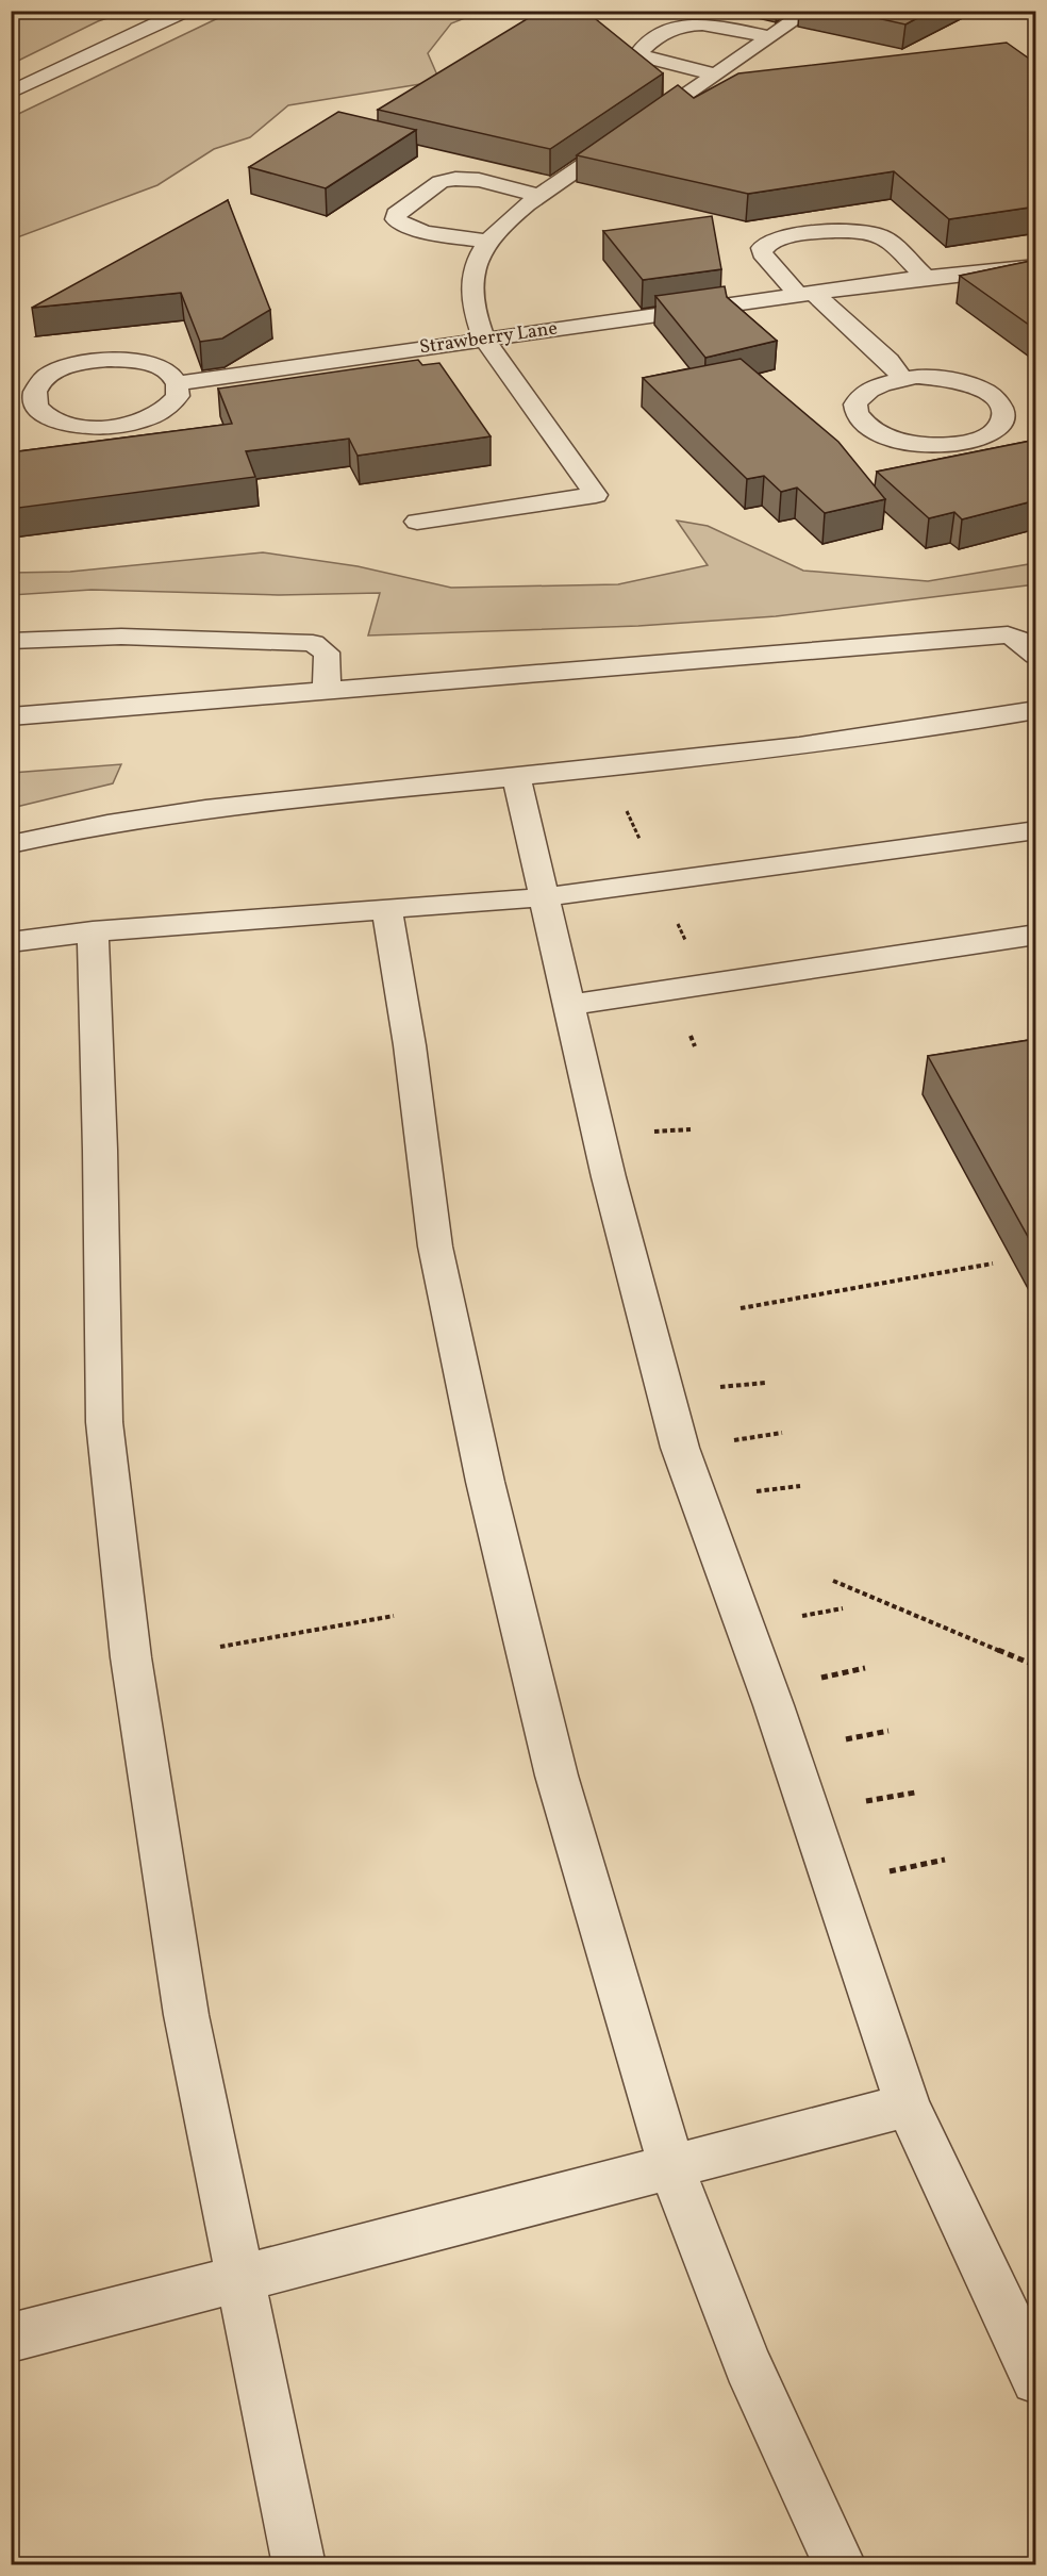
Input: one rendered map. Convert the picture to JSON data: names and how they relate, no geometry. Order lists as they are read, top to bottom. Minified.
{"streets":{"street":["Strawberry Lane"]}}
